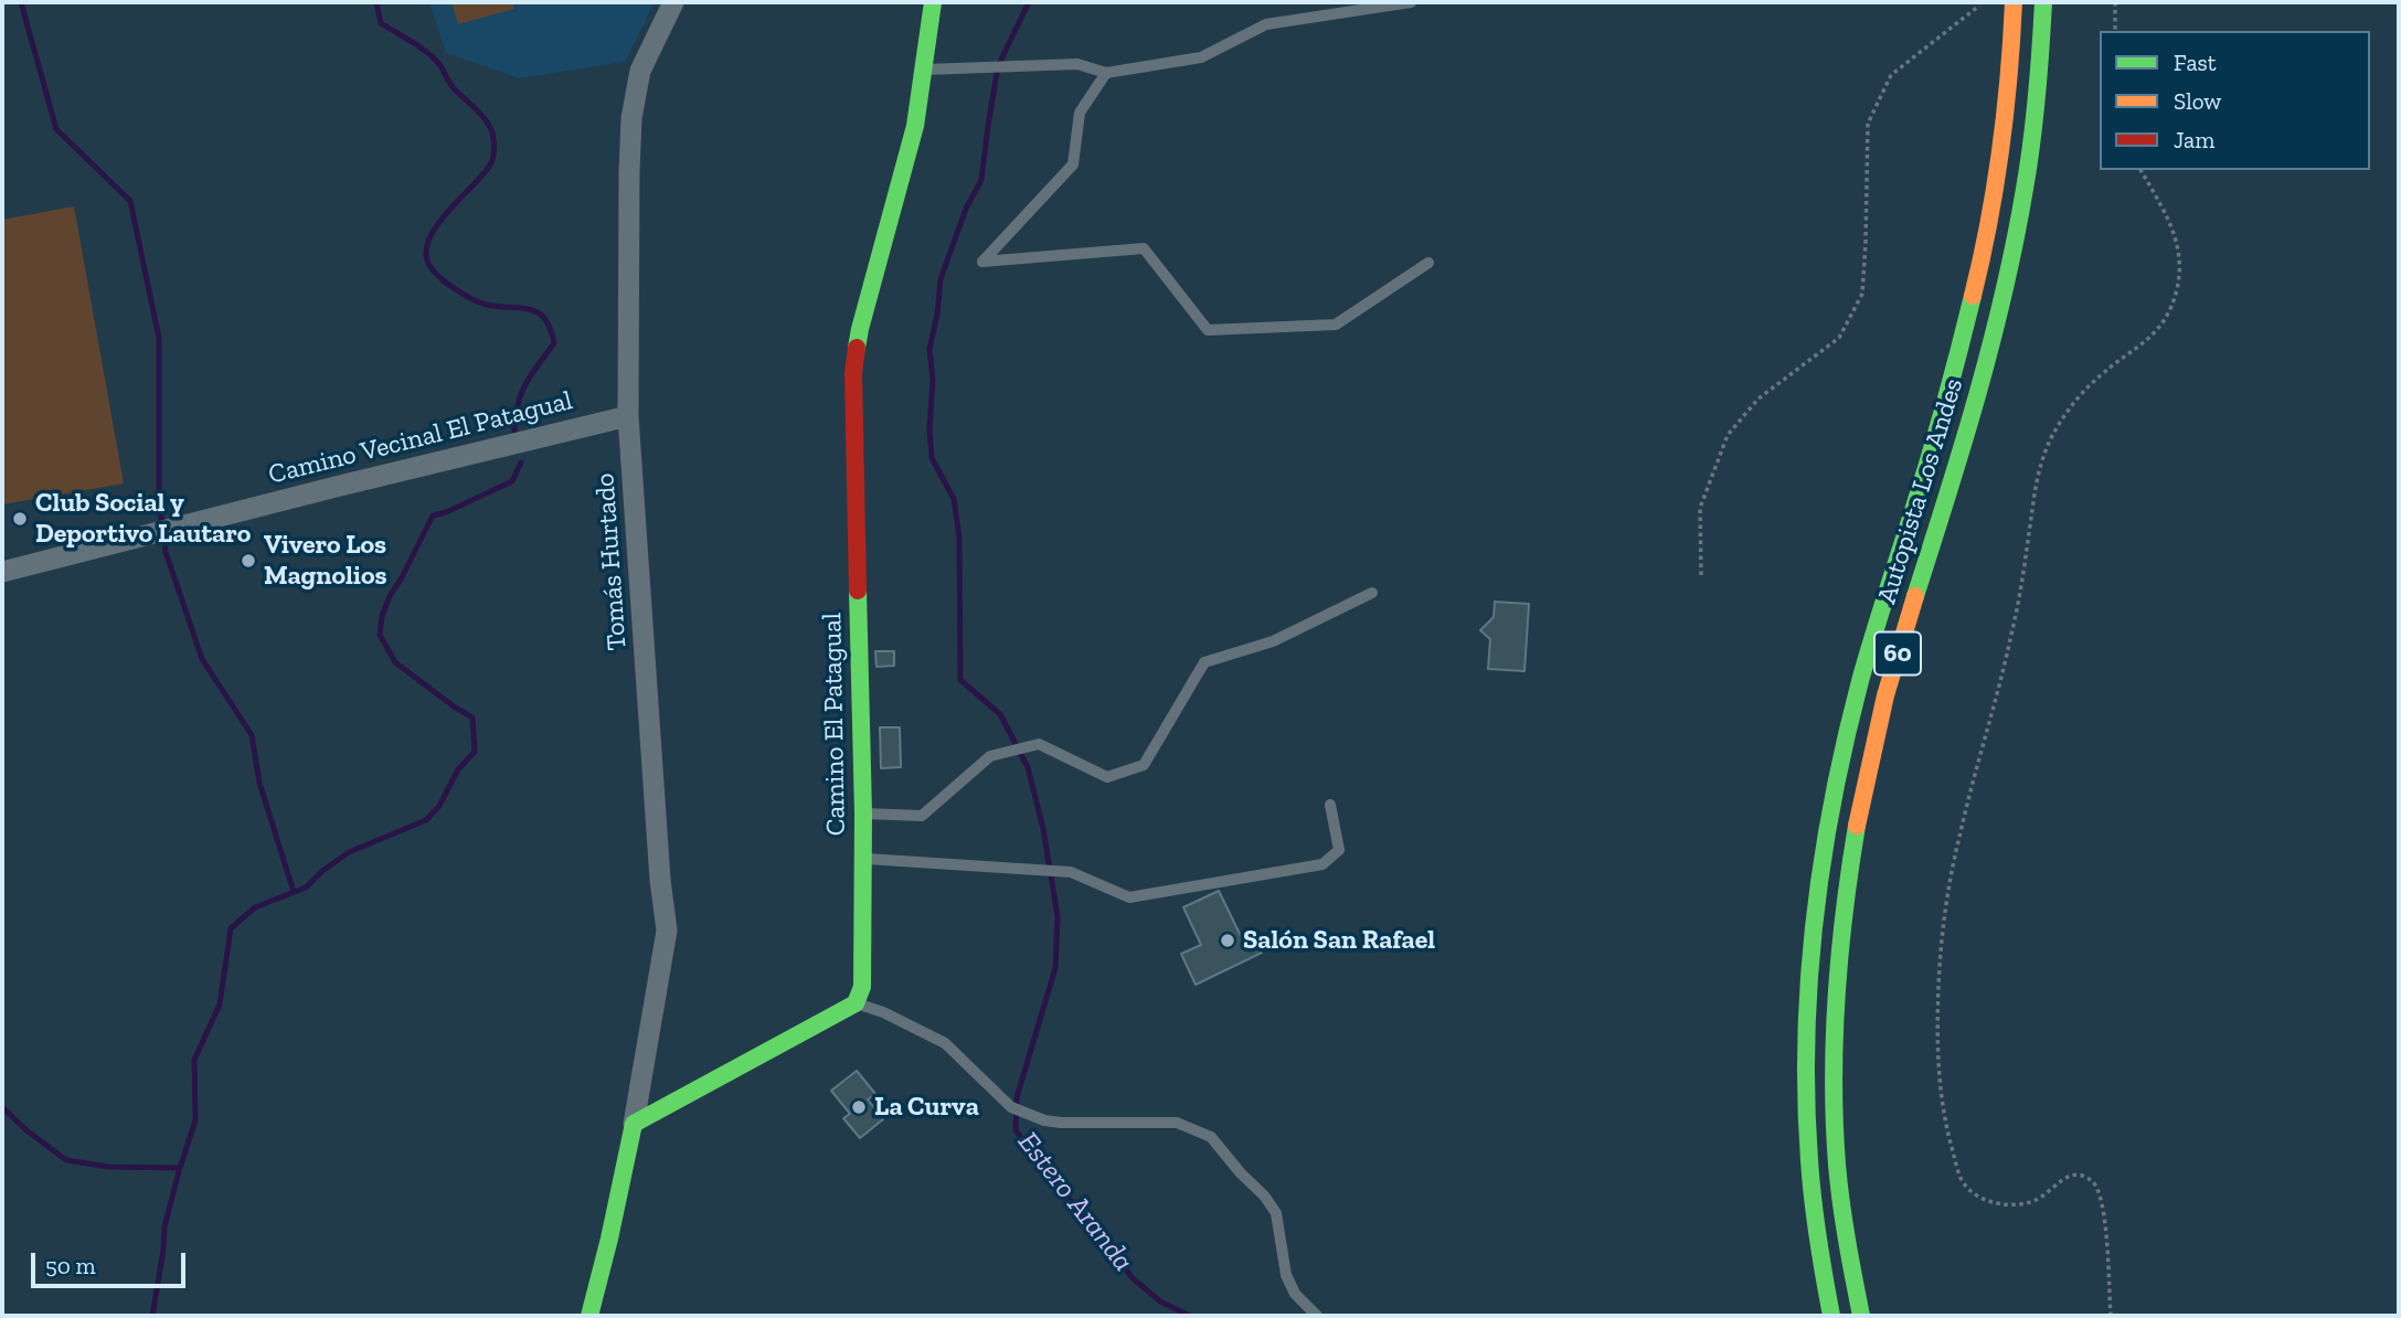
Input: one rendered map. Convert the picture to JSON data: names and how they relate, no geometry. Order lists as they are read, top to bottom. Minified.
{"streets":{"main road":["Autopista Los Andes","60","Camino El Patagual"],"street":["Camino Vecinal El Patagual","Tomás Hurtado"]},"crossings":[["Camino Vecinal El Patagual","Tomás Hurtado"]],"water":["Estero Aranda"],"places":["Club Social y Deportivo Lautaro","Vivero Los Magnolios","Salón San Rafael","La Curva"],"legend":["Fast","Slow","Jam"],"scale_bar":"50 m"}
